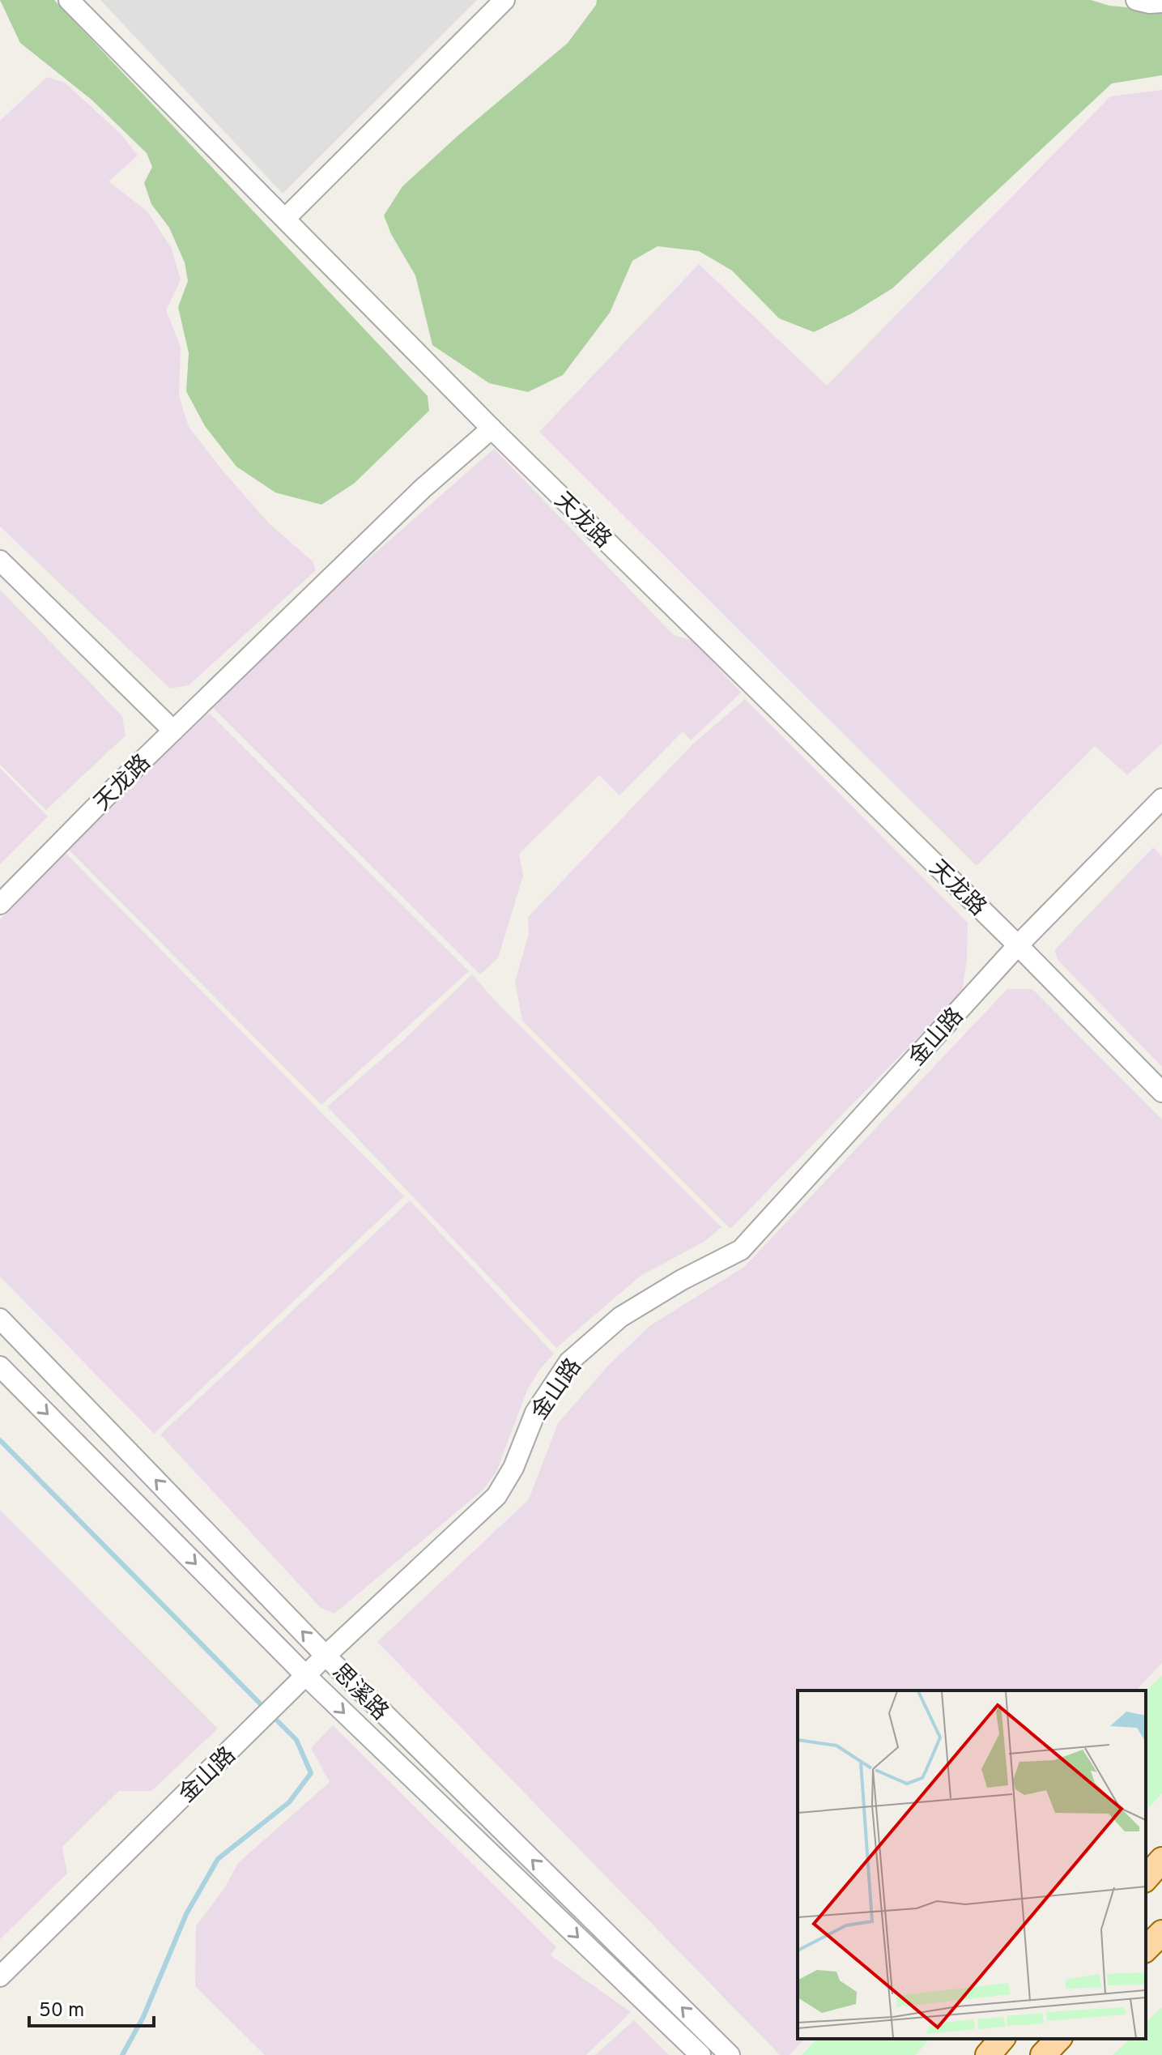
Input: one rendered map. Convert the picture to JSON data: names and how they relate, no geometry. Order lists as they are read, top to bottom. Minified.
{"streets":{"street":["天龙路","金山路","思溪路"]},"crossings":[["天龙路","金山路"],["金山路","思溪路"]],"scale_bar":"50 m"}
